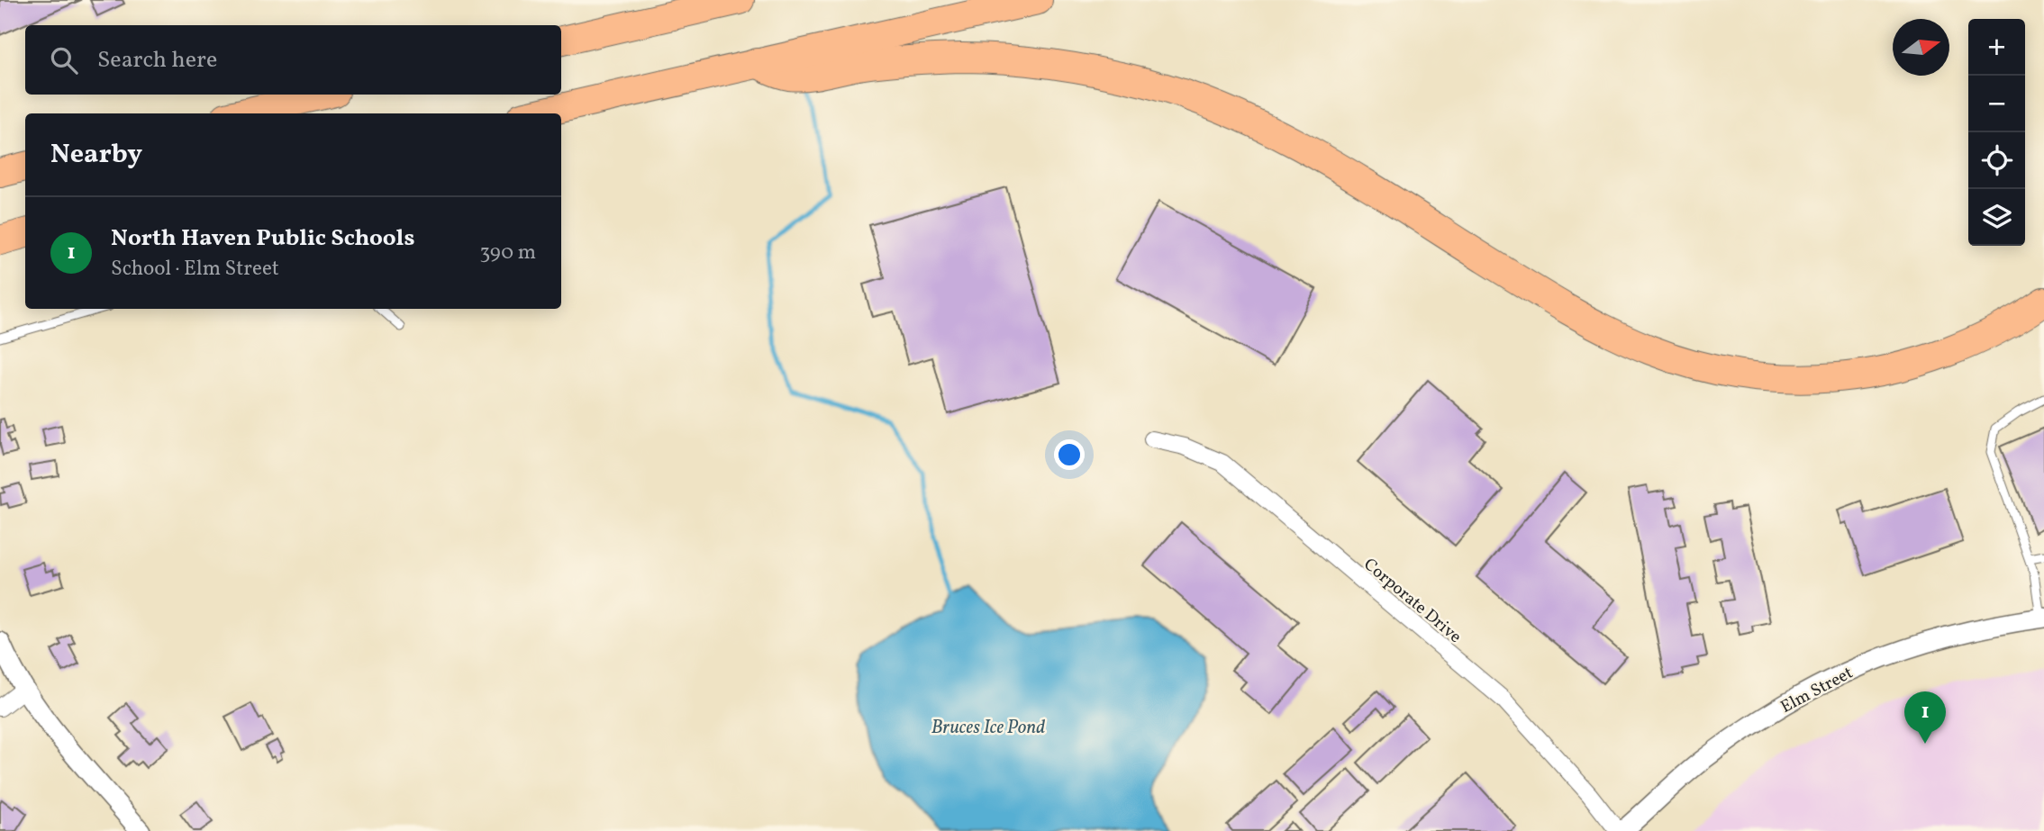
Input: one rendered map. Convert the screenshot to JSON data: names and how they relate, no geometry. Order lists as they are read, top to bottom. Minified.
{"streets":{"street":["Corporate Drive","Elm Street"]},"water":["Bruces Ice Pond"],"north":"right","page":{"map_buttons":["+","−"],"search":"Search here","heading":"Nearby","list":[{"mark":"1","name":"North Haven Public Schools","note":"School · Elm Street","value":"390 m"}],"pins":"1"}}
